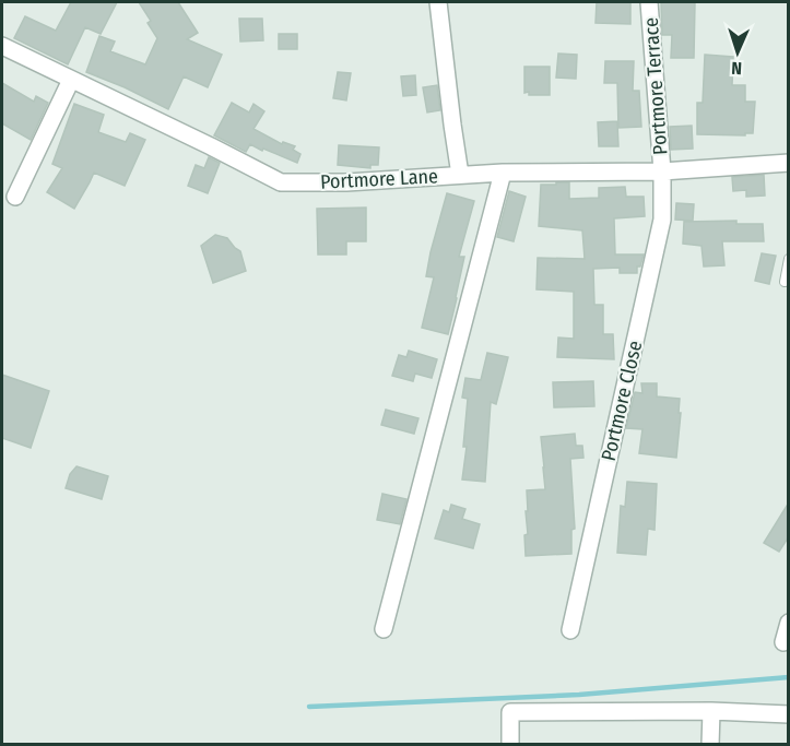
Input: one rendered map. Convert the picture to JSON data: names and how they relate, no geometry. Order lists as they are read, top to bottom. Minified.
{"streets":{"street":["Portmore Terrace","Portmore Lane","Portmore Close"]},"crossings":[["Portmore Terrace","Portmore Lane"],["Portmore Terrace","Portmore Close"],["Portmore Lane","Portmore Close"]],"north":"bottom"}
